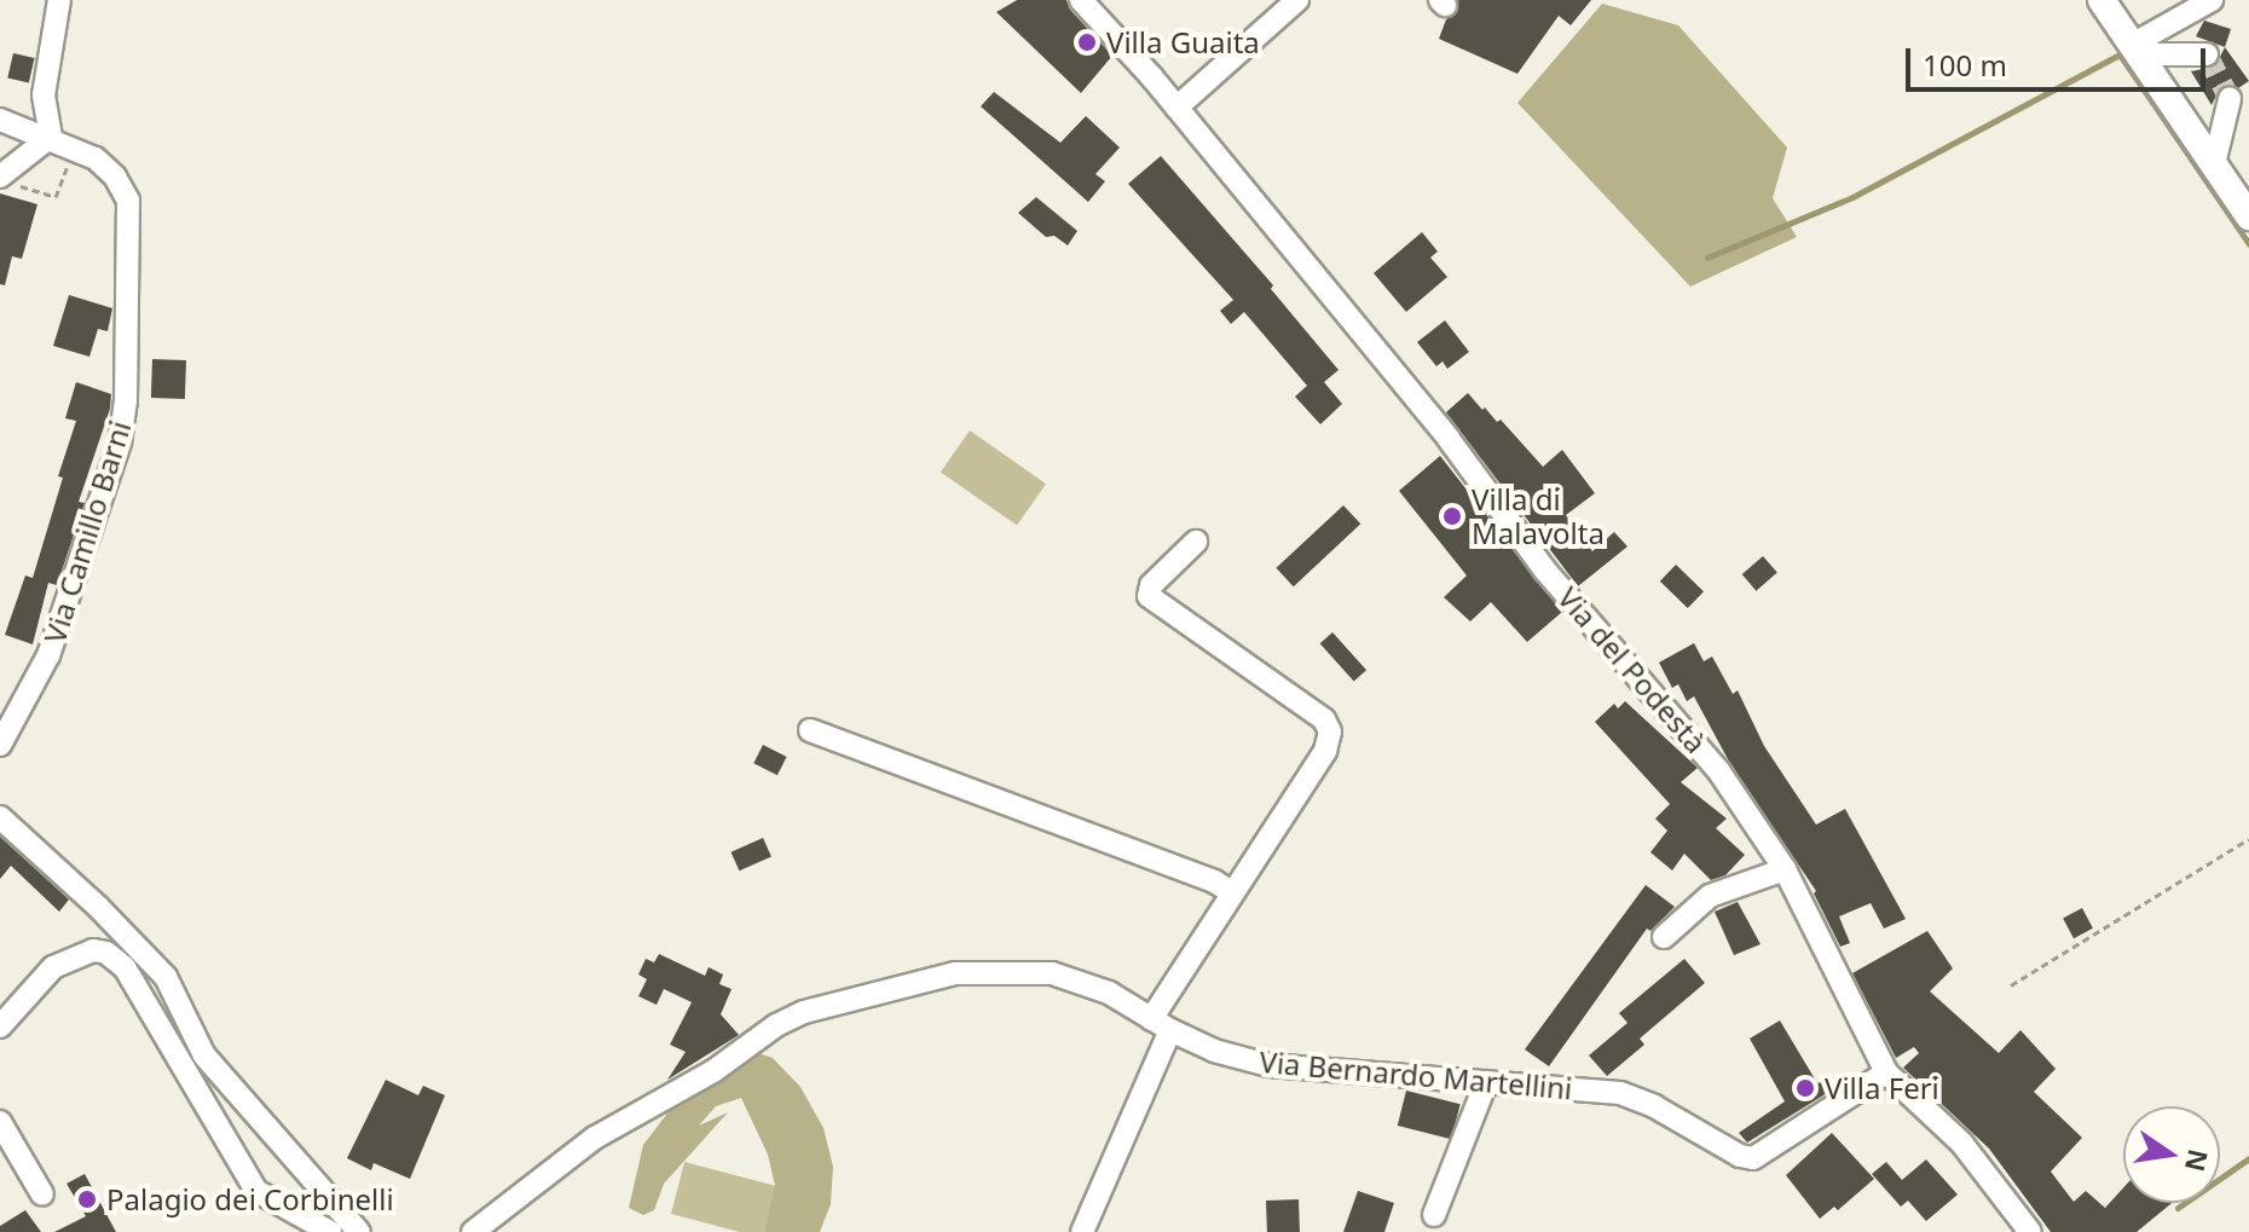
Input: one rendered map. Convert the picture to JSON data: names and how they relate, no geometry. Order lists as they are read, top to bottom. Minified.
{"streets":{"street":["Via Camillo Barni","Via del Podestà","Via Bernardo Martellini"]},"crossings":[["Via del Podestà","Via Bernardo Martellini"]],"places":["Villa Guaita","Villa di Malavolta","Villa Feri","Palagio dei Corbinelli"],"scale_bar":"100 m","north":"right"}
